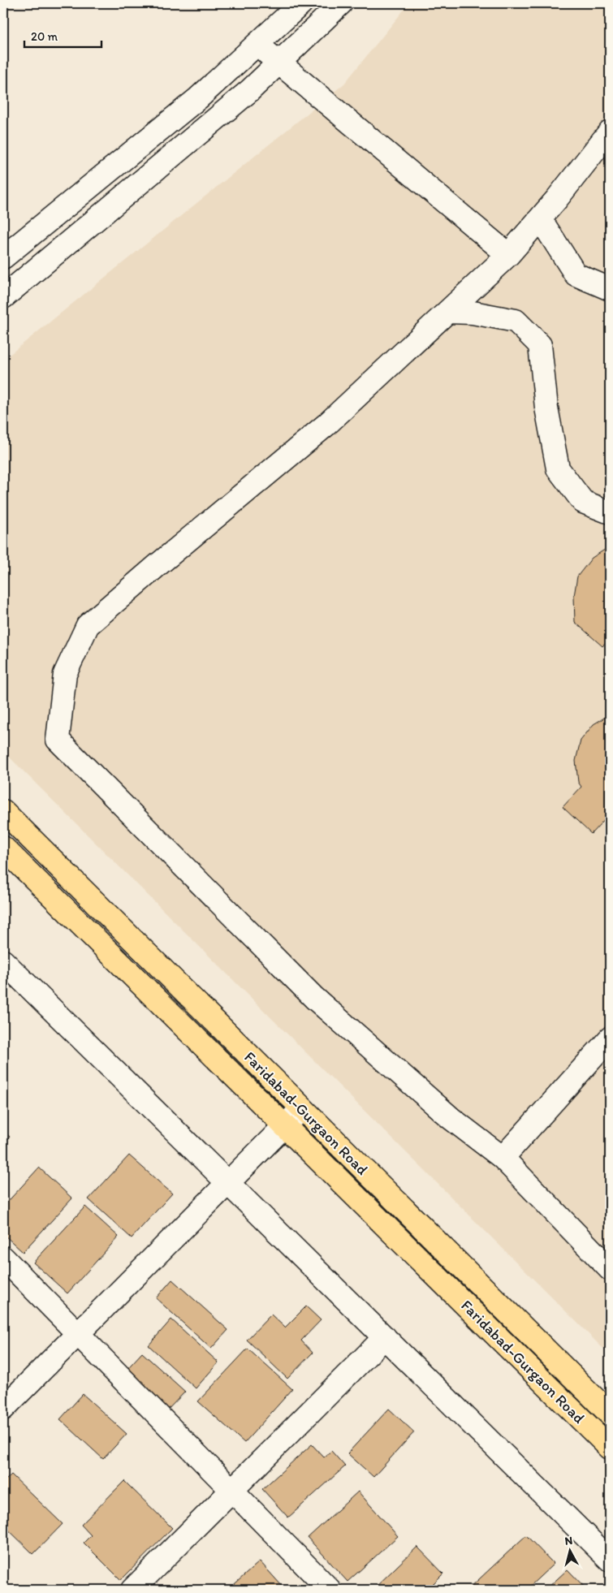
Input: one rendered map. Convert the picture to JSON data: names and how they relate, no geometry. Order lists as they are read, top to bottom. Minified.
{"streets":{"main road":["Faridabad-Gurgaon Road"]},"scale_bar":"20 m","north":"top"}
